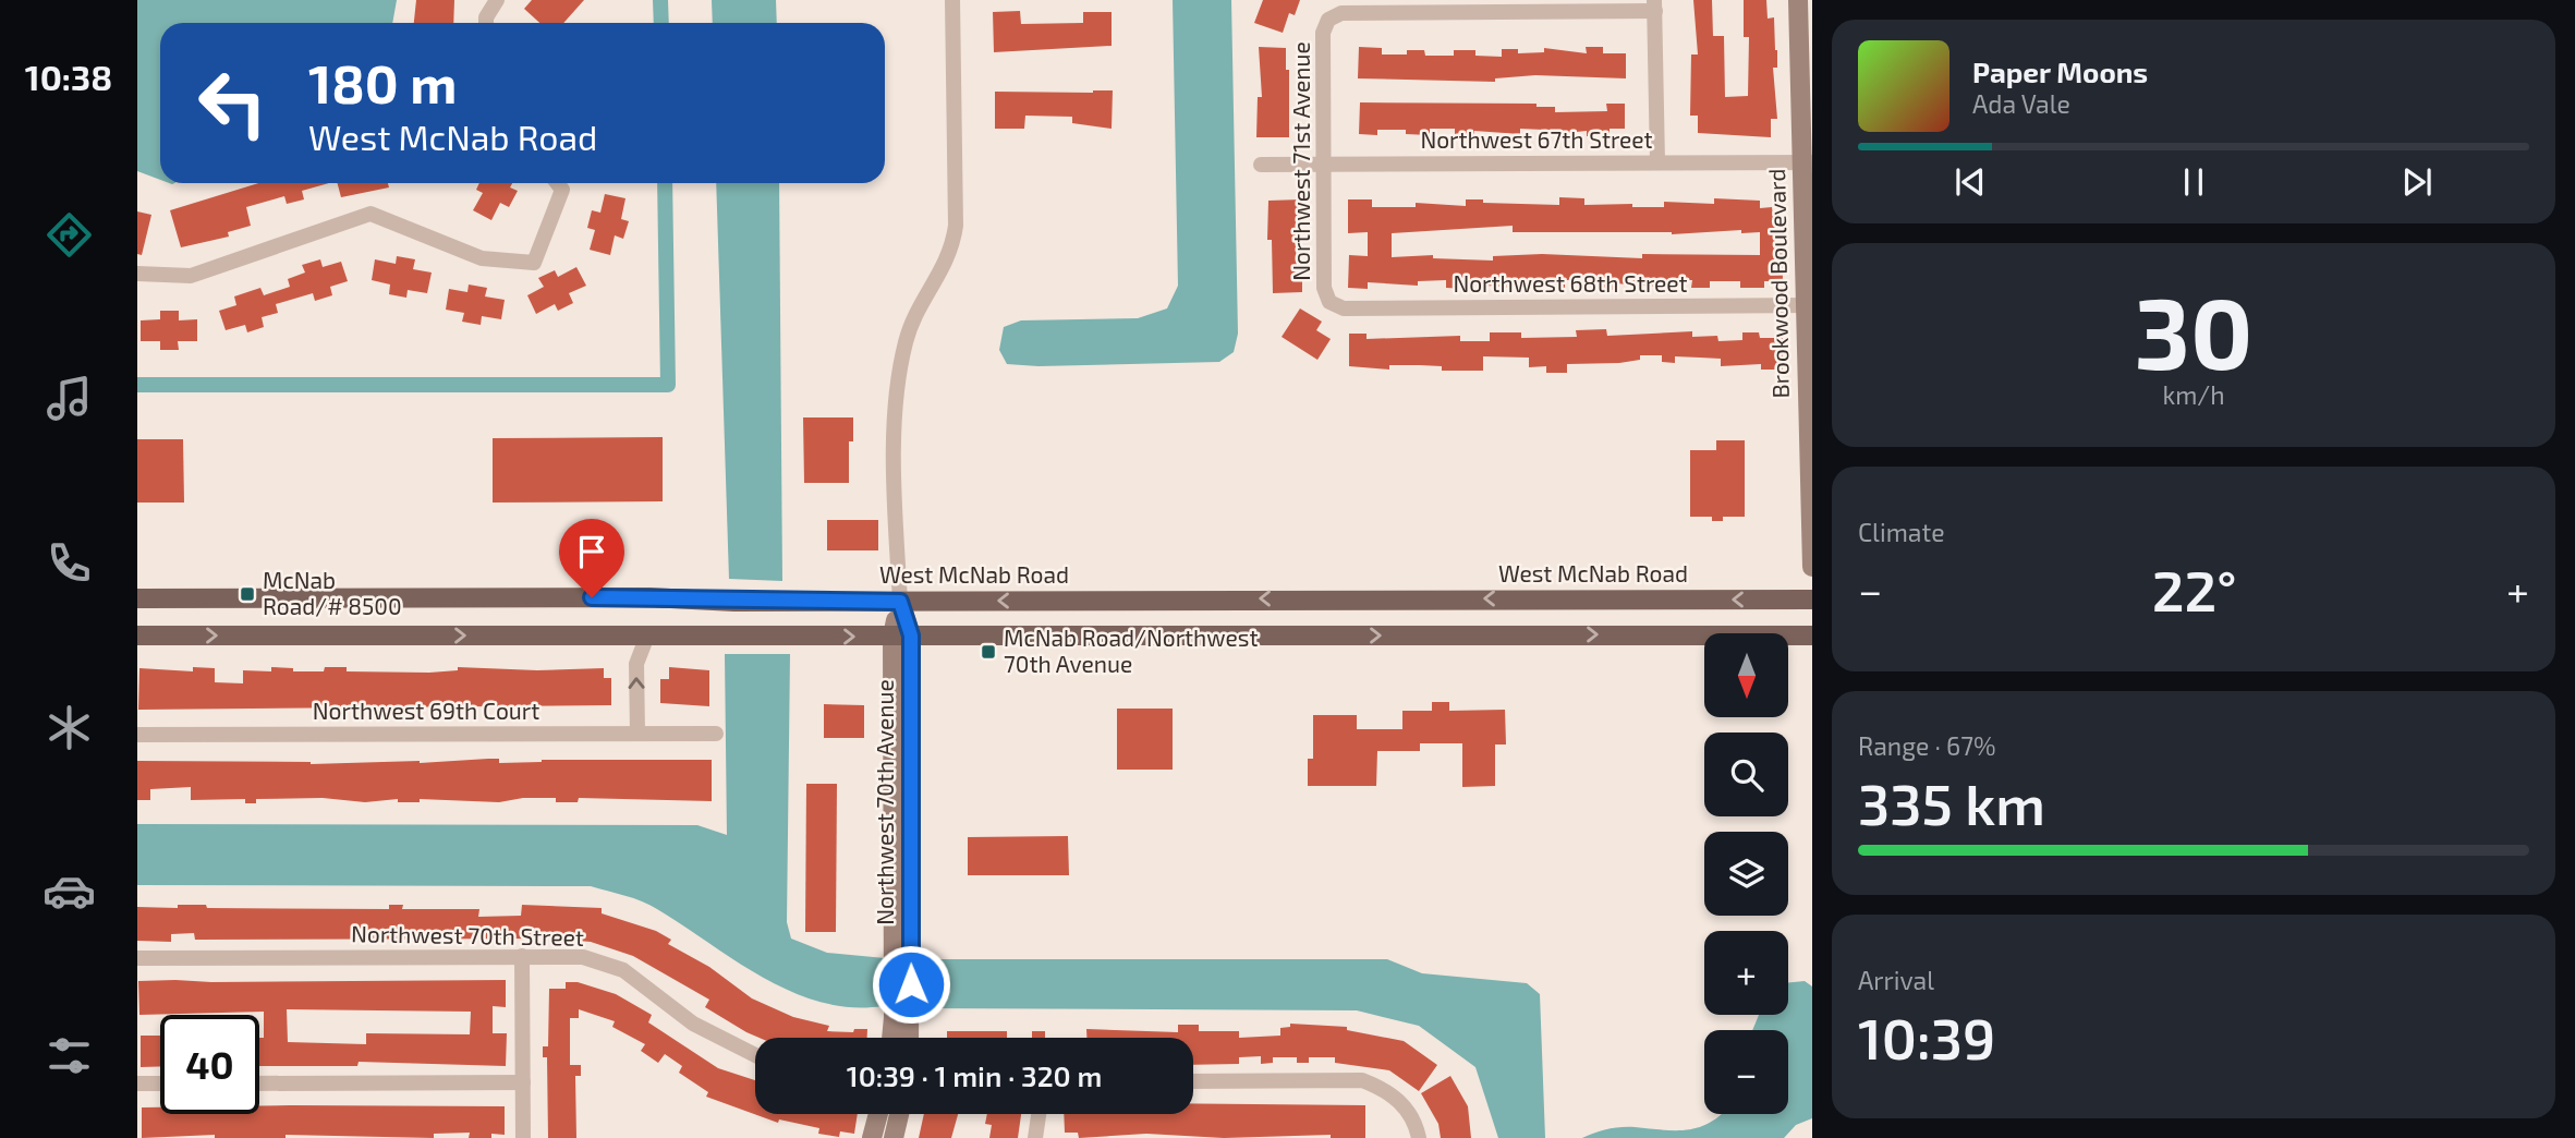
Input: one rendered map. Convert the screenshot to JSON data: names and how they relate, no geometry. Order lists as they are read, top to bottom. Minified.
{"streets":{"main road":["West McNab Road"],"street":["Northwest 67th Street","Northwest 71st Avenue","Brookwood Boulevard","Northwest 68th Street","Northwest 69th Court","Northwest 70th Avenue","Northwest 70th Street"]},"crossings":[["Northwest 67th Street","Northwest 71st Avenue"],["Northwest 67th Street","Brookwood Boulevard"],["Northwest 71st Avenue","Northwest 68th Street"],["Brookwood Boulevard","Northwest 68th Street"],["West McNab Road","Northwest 70th Avenue"]],"places":{"transit":["McNab Road/# 8500","McNab Road/Northwest 70th Avenue"]},"north":"bottom","page":{"tabs":"10:38","turn":["180 m","West McNab Road"],"song":["Paper Moons","Ada Vale"],"tile":[["30","km/h"],"Climate",["Range · 67%","335 km"],["Arrival","10:39"]],"heat":["−","22°","+"],"map_buttons":["+","−"],"limit":"40","trip":"10:39 · 1 min · 320 m"}}
